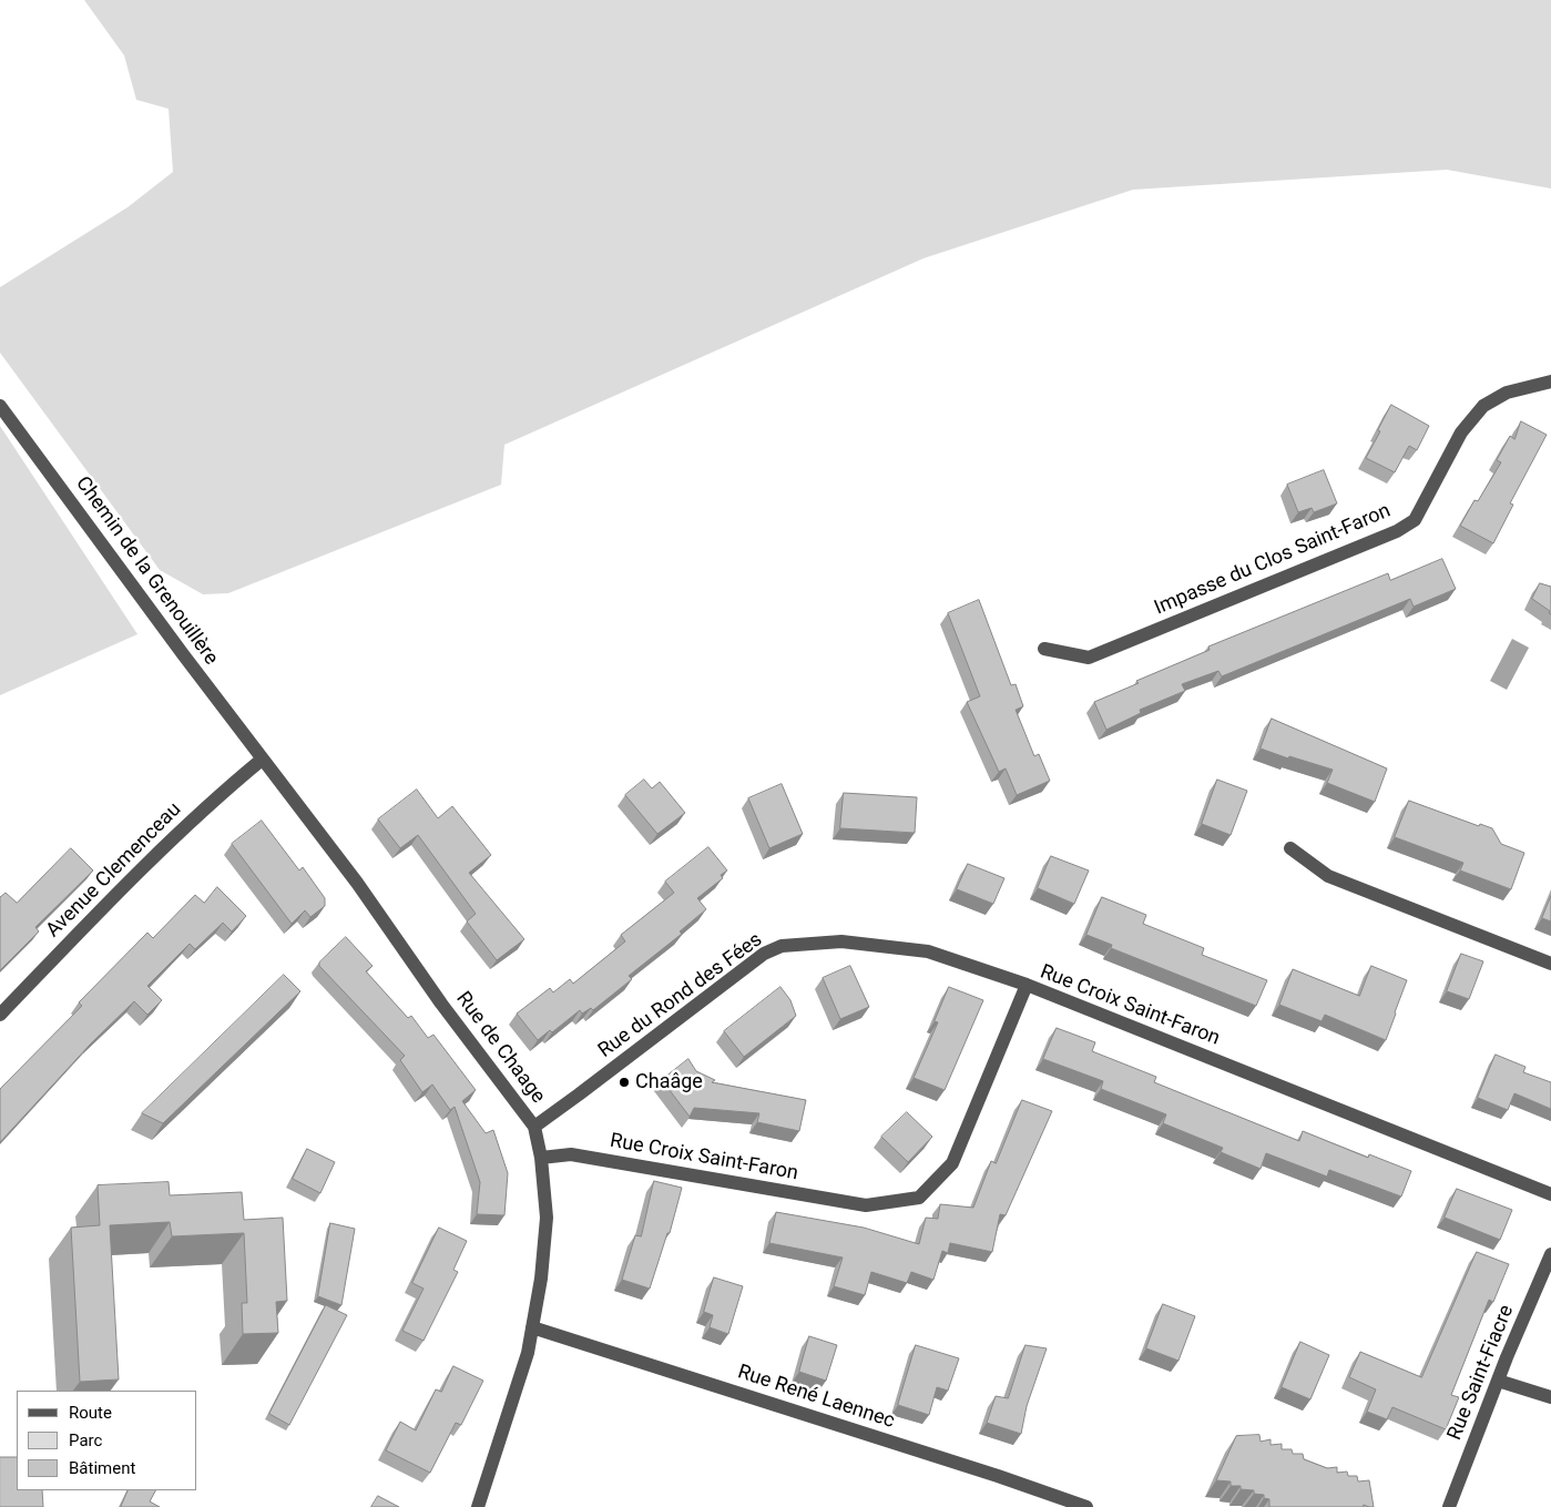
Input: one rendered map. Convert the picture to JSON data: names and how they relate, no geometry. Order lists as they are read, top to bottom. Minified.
{"streets":{"street":["Impasse du Clos Saint-Faron","Chemin de la Grenouillère","Avenue Clemenceau","Rue du Rond des Fées","Rue Croix Saint-Faron","Rue de Chaage","Rue Saint-Fiacre","Rue René Laennec"]},"crossings":[["Chemin de la Grenouillère","Avenue Clemenceau"],["Chemin de la Grenouillère","Rue de Chaage"],["Avenue Clemenceau","Rue de Chaage"],["Rue du Rond des Fées","Rue Croix Saint-Faron"],["Rue du Rond des Fées","Rue de Chaage"],["Rue Croix Saint-Faron","Rue de Chaage"],["Rue de Chaage","Rue René Laennec"]],"places":["Chaâge"],"legend":["Route","Parc","Bâtiment"]}
